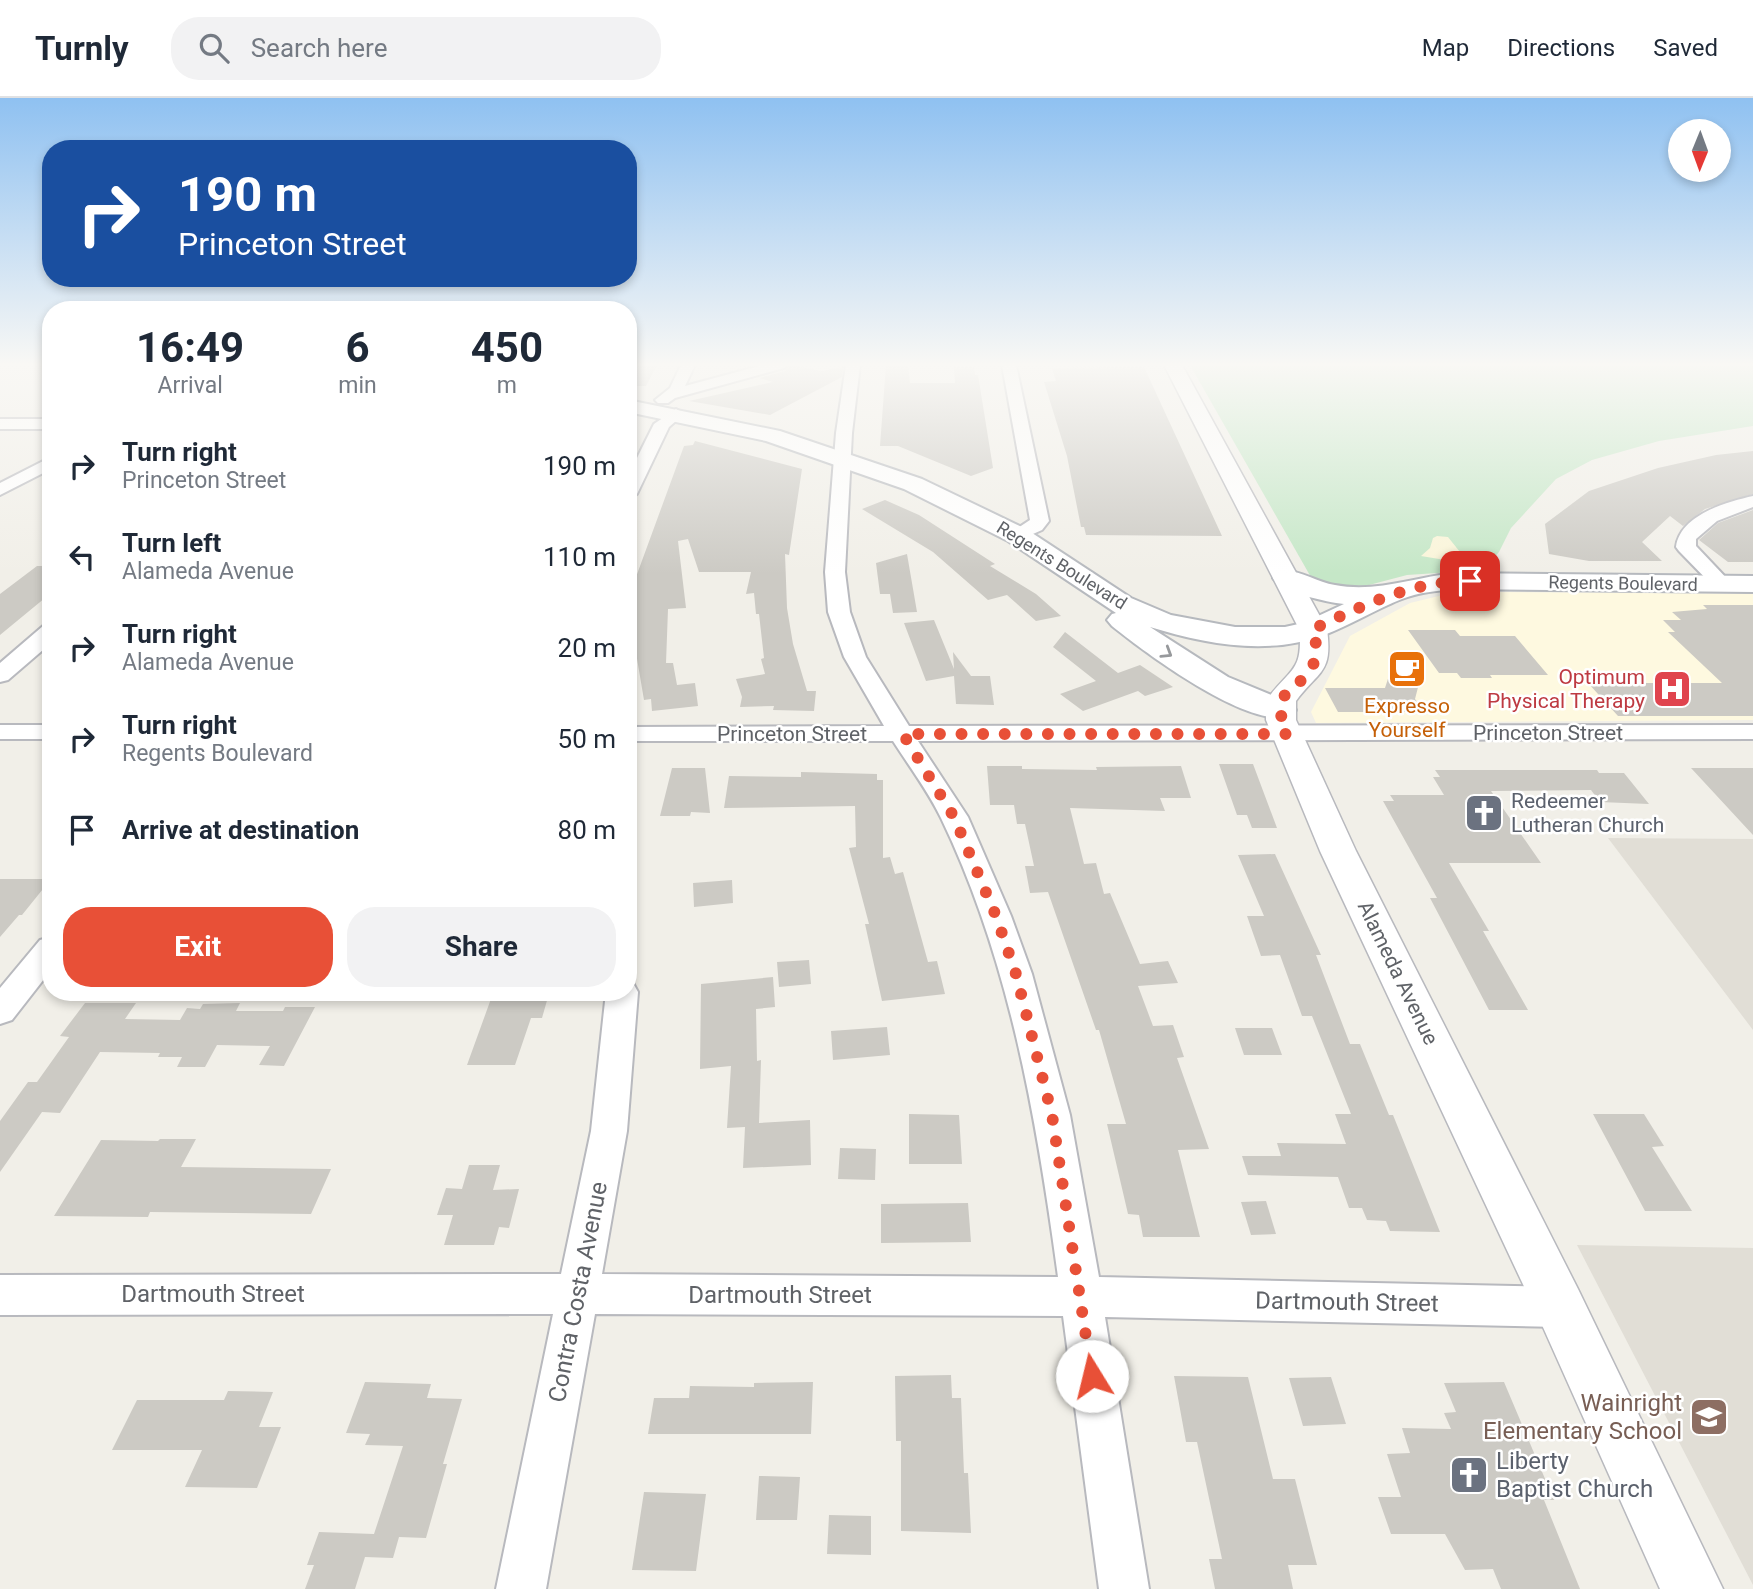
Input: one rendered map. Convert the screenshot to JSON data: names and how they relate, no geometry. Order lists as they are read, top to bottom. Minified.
{"streets":{"main road":["Regents Boulevard"],"street":["Princeton Street","Alameda Avenue","Contra Costa Avenue","Dartmouth Street"]},"crossings":[["Princeton Street","Alameda Avenue"],["Alameda Avenue","Dartmouth Street"],["Contra Costa Avenue","Dartmouth Street"]],"places":{"cafe":["Expresso Yourself"],"hospital":["Optimum Physical Therapy"],"church":["Redeemer Lutheran Church","Liberty Baptist Church"],"school or university":["Wainright Elementary School"]},"north":"bottom","page":{"header":"Turnly","search":"Search here","nav":["Map","Directions","Saved"],"turn":["190 m","Princeton Street"],"eta":["16:49","Arrival","6","min","450","m"],"list":[{"name":"Turn right","note":"Princeton Street","value":"190 m"},{"name":"Turn left","note":"Alameda Avenue","value":"110 m"},{"name":"Turn right","note":"Alameda Avenue","value":"20 m"},{"name":"Turn right","note":"Regents Boulevard","value":"50 m"},{"name":"Arrive at destination","value":"80 m"}],"buttons":["Exit","Share"]}}
